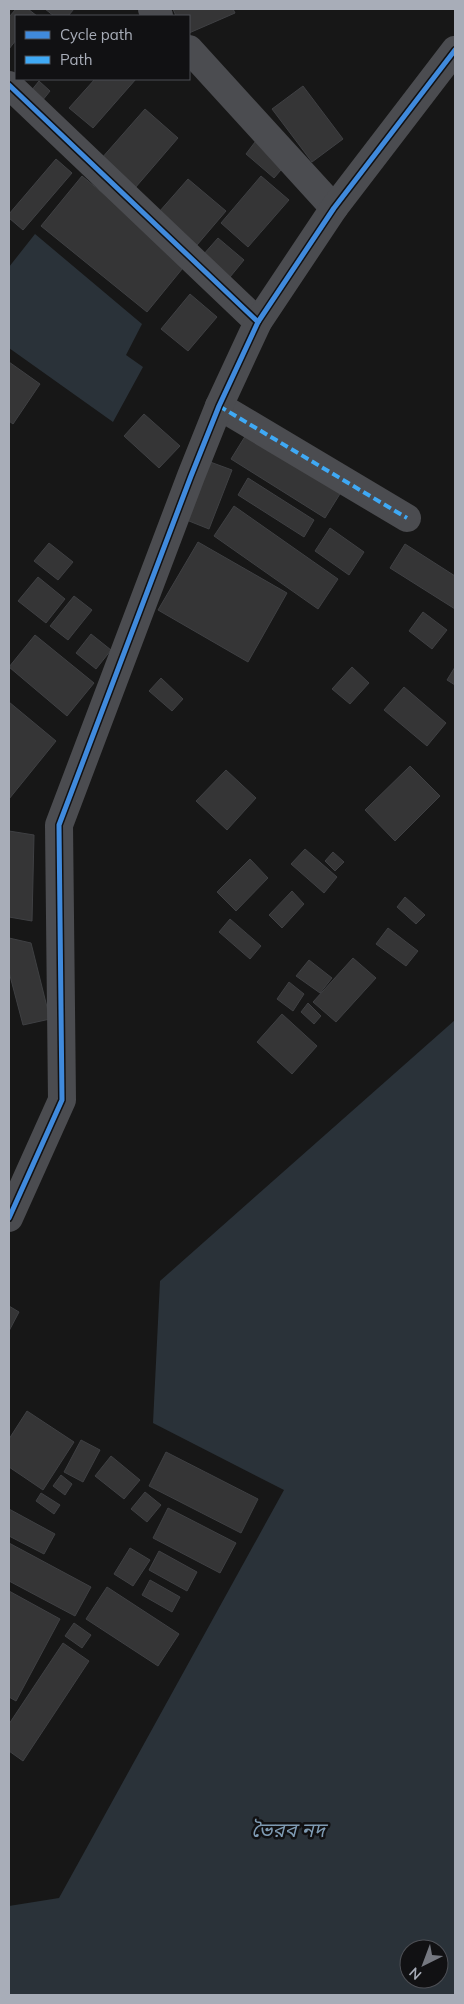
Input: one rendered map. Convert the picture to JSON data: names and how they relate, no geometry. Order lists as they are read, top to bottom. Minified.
{"water":["ভৈরব নদ"],"legend":["Cycle path","Path"],"north":"bottom left"}
